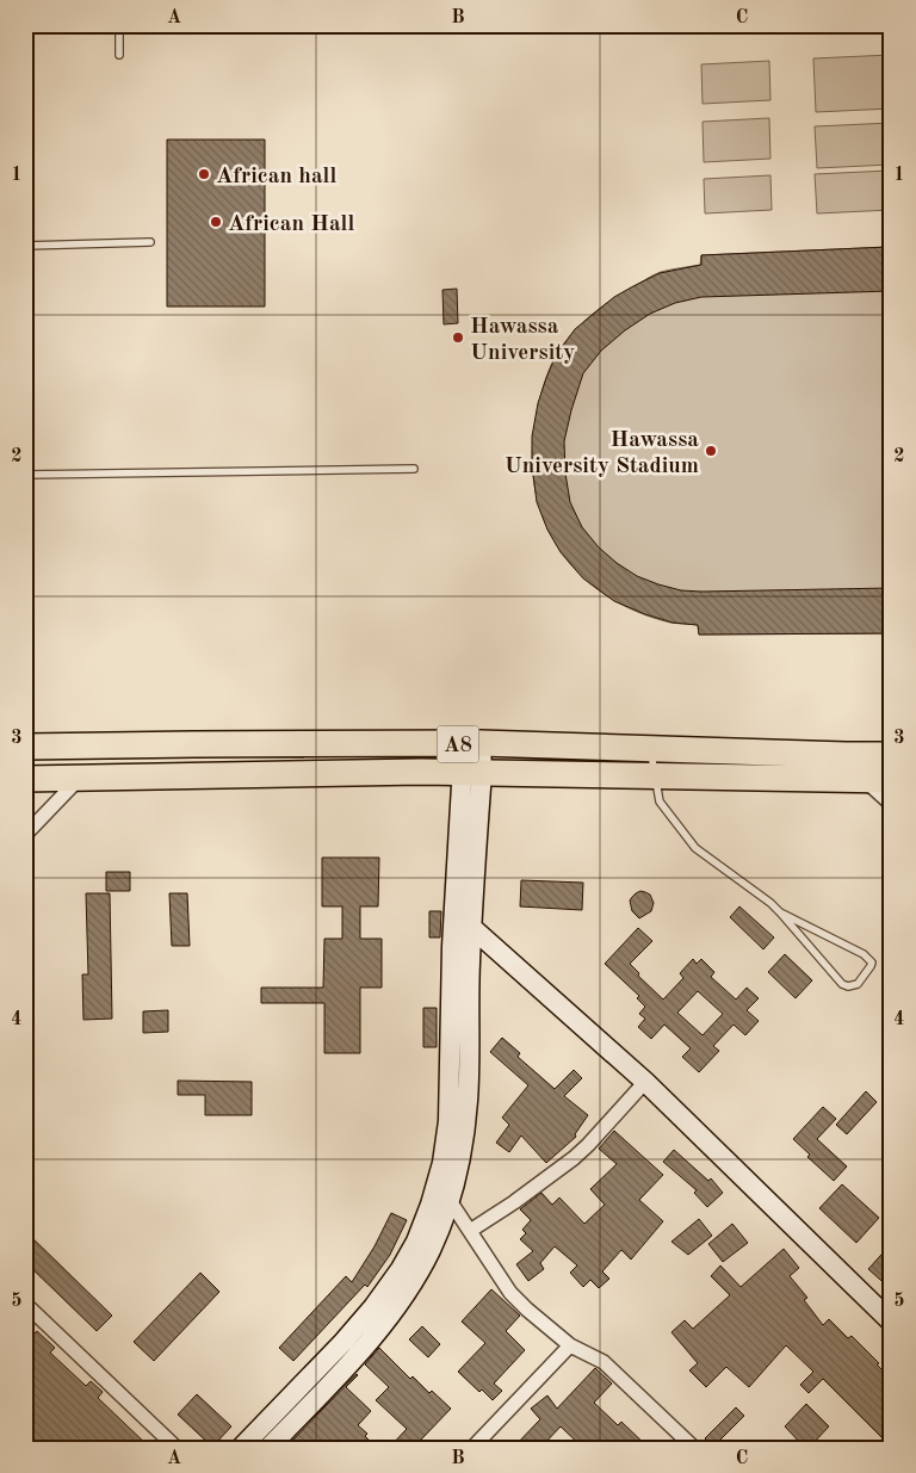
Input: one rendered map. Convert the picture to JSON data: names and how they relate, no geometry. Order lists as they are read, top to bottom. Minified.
{"streets":{"highway":["A8"]},"places":["African hall","African Hall","Hawassa University","Hawassa University Stadium"],"grid":{"columns":["A","B","C"],"rows":["1","2","3","4","5"]}}
